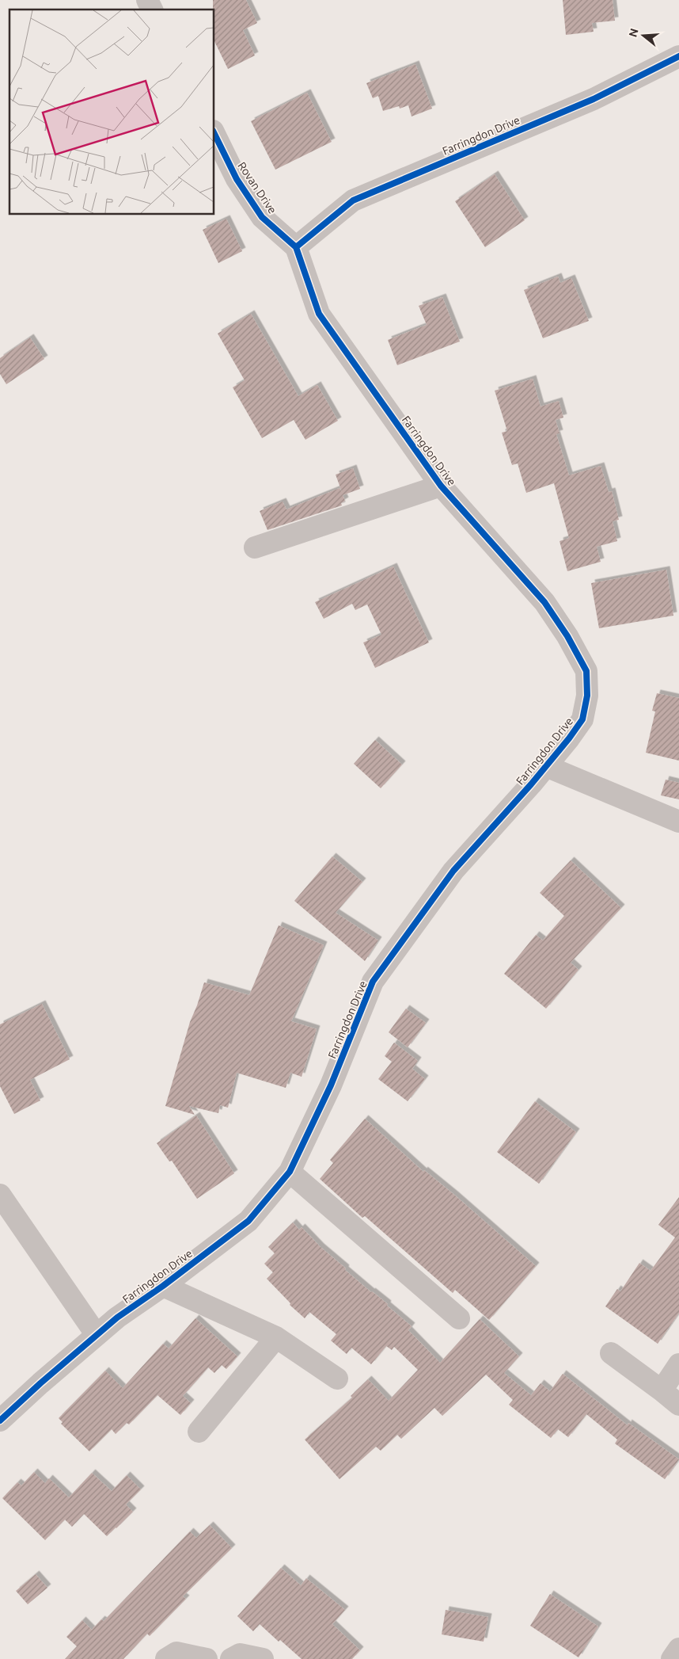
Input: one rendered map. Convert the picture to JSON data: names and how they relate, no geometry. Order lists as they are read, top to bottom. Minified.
{"streets":{"street":["Farringdon Drive","Rovan Drive"]},"crossings":[["Farringdon Drive","Rovan Drive"]],"north":"left"}
